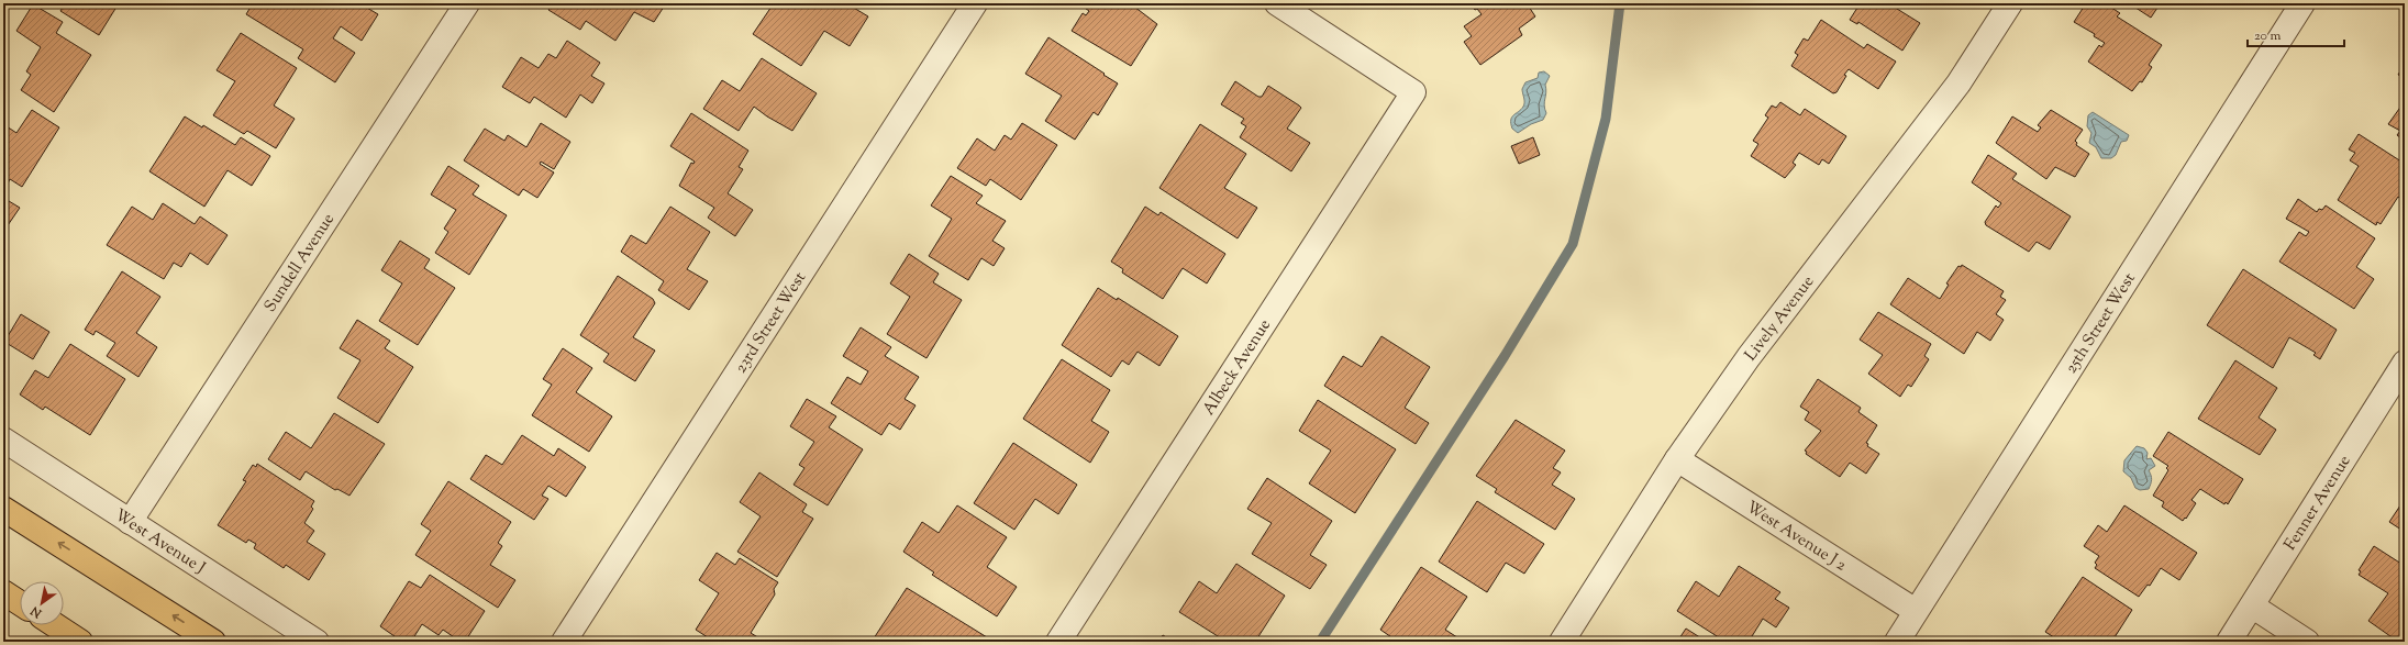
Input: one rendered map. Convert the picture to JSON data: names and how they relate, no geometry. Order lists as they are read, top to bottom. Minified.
{"streets":{"street":["Sundell Avenue","Lively Avenue","25th Street West","23rd Street West","Albeck Avenue","Fenner Avenue","West Avenue J 2","West Avenue J"]},"crossings":[["Sundell Avenue","West Avenue J"],["Lively Avenue","West Avenue J 2"],["25th Street West","West Avenue J 2"]],"scale_bar":"20 m","north":"bottom left"}
